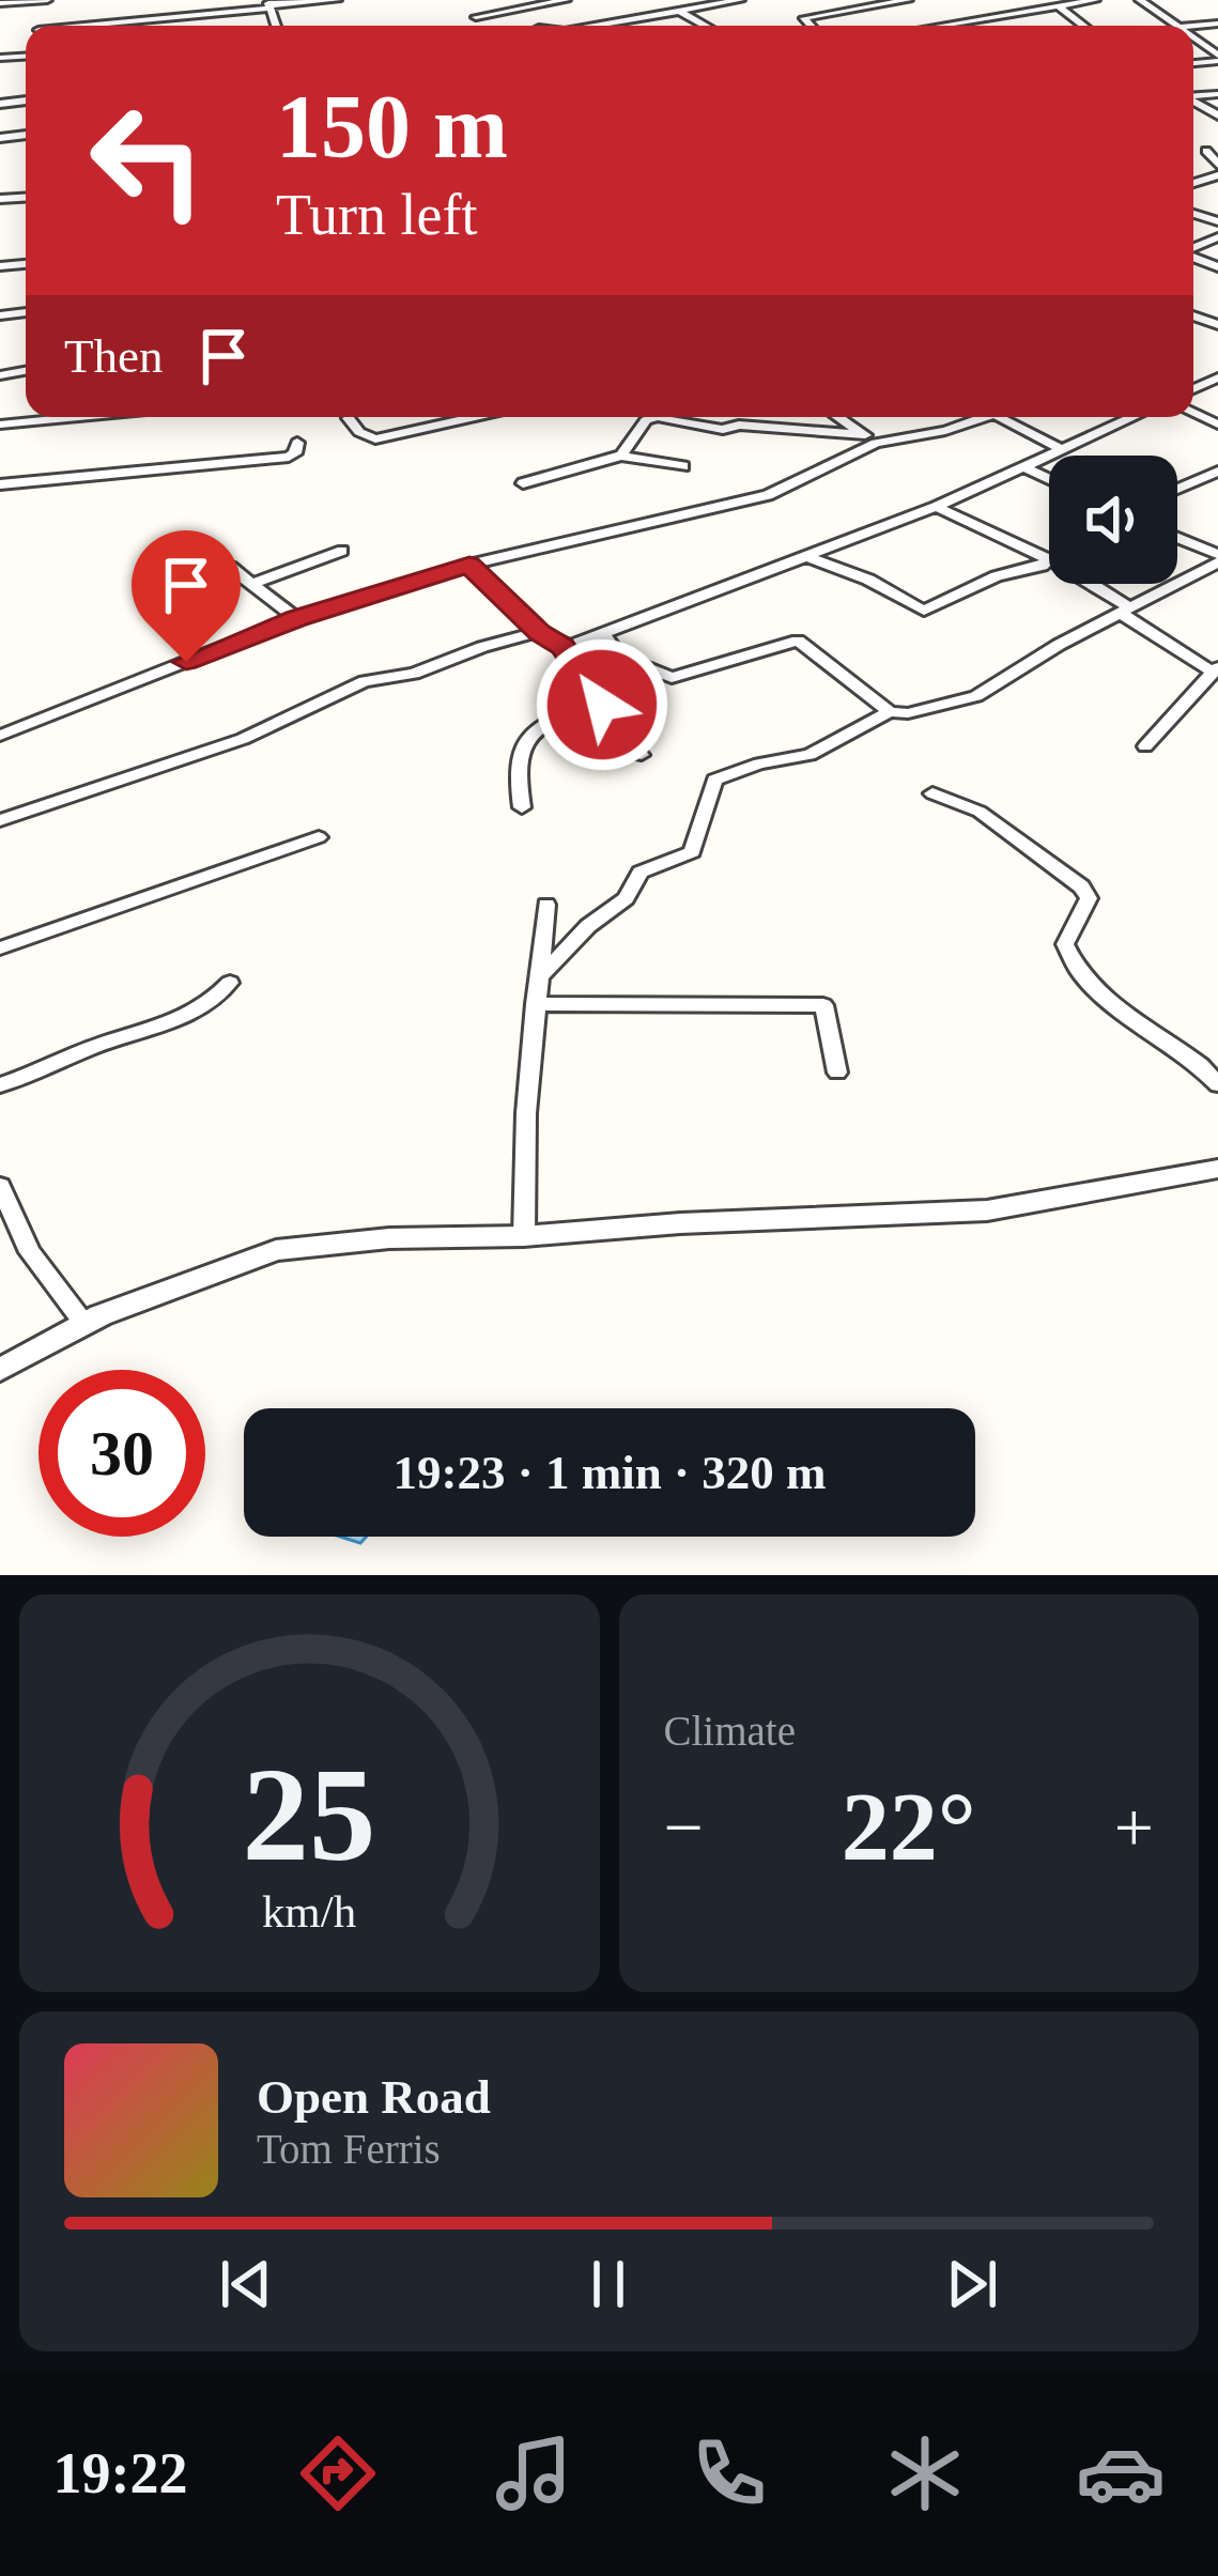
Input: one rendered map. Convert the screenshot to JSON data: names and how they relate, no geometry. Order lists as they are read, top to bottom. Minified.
{"page":{"turn":["150 m","Turn left"],"then":"Then","limit":"30","trip":"19:23 · 1 min · 320 m","tile":"Climate","heat":["−","22°","+"],"song":["Open Road","Tom Ferris"],"tabs":"19:22","gauge":["25","km/h"]}}
